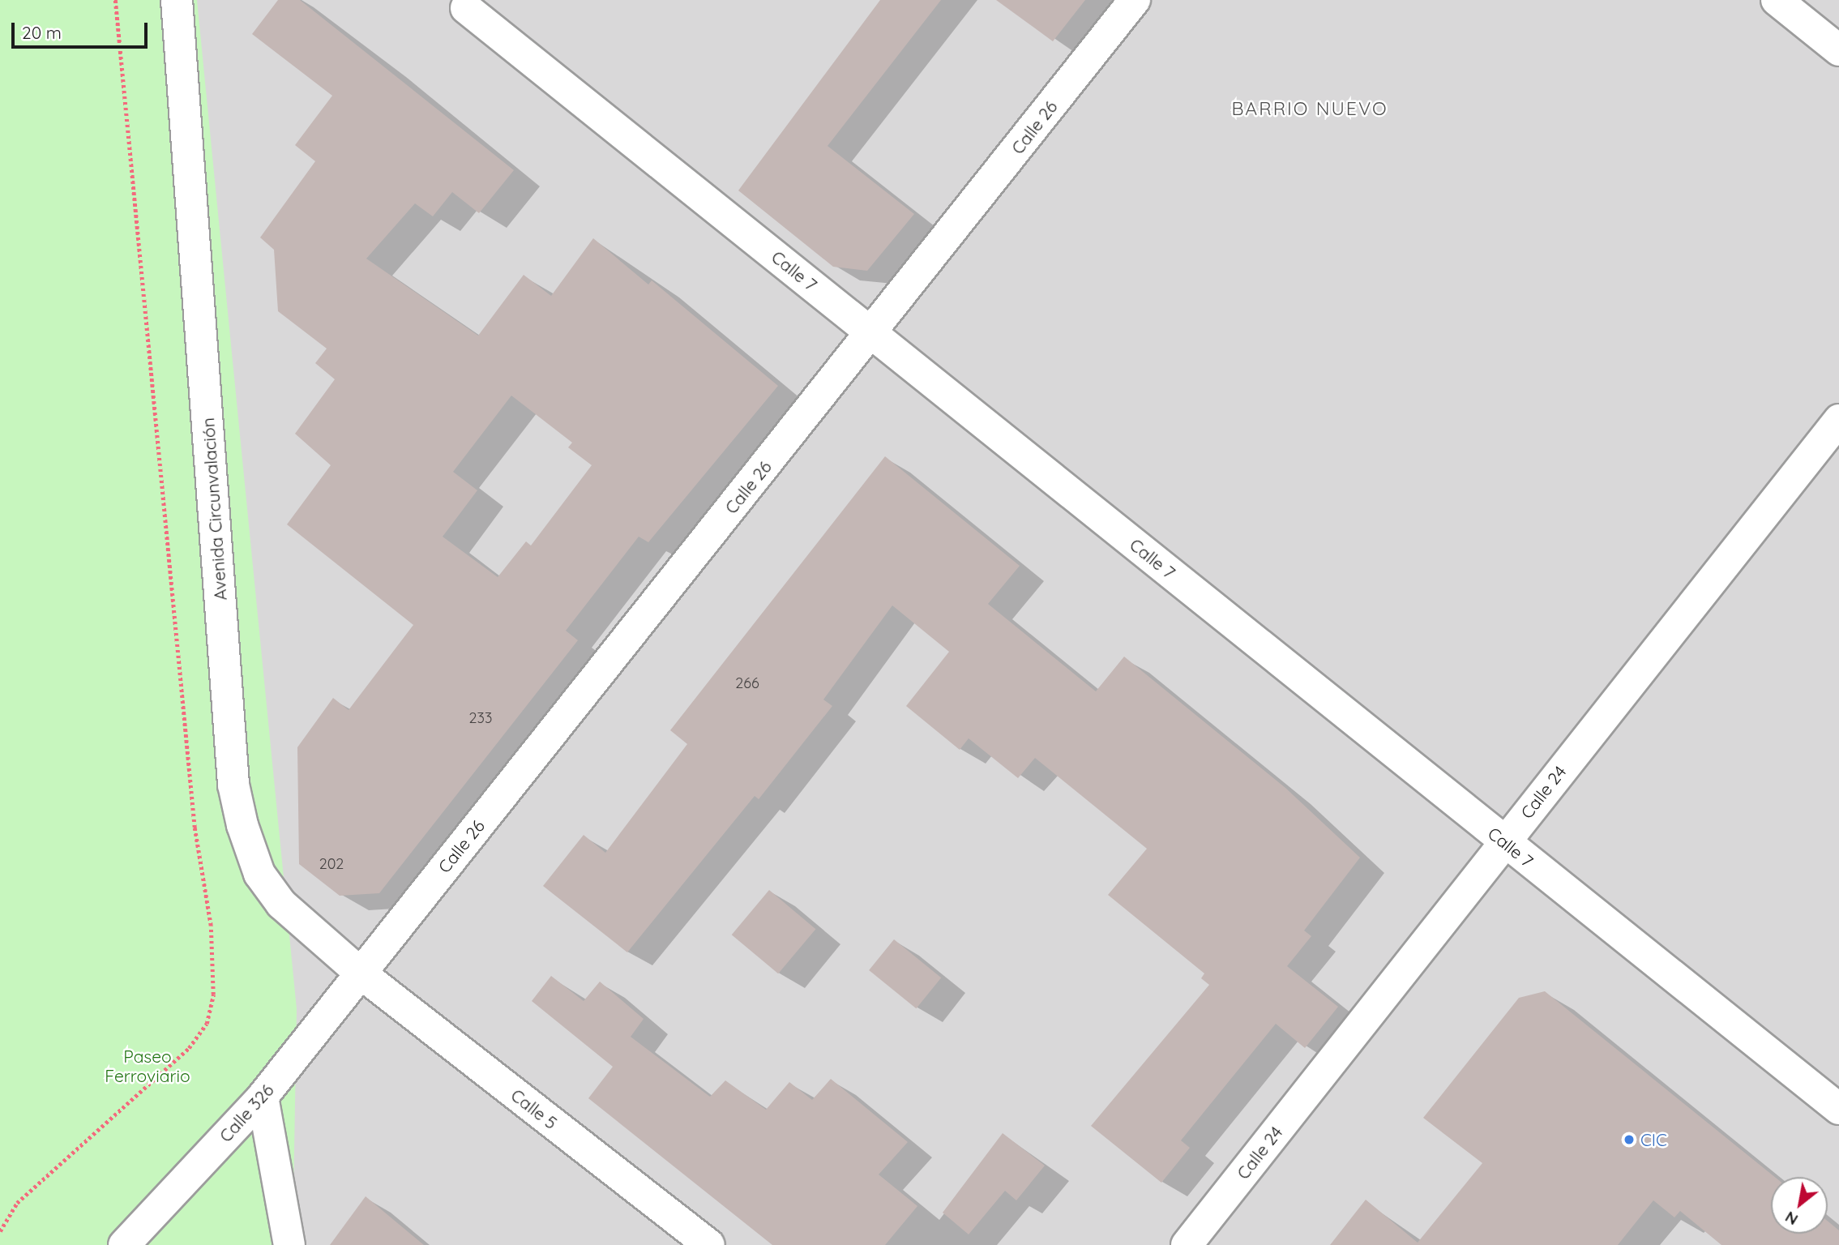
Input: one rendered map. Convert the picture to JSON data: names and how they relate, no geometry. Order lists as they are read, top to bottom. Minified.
{"streets":{"street":["Calle 26","Calle 7","Avenida Circunvalación","Calle 24","Calle 5","Calle 326"]},"crossings":[["Calle 26","Calle 7"],["Calle 26","Avenida Circunvalación"],["Calle 26","Calle 5"],["Calle 26","Calle 326"],["Calle 7","Calle 24"],["Avenida Circunvalación","Calle 5"],["Avenida Circunvalación","Calle 326"],["Calle 5","Calle 326"]],"districts":["BARRIO NUEVO"],"parks":["Paseo Ferroviario"],"places":["CIC"],"house_numbers":["266","233","202"],"scale_bar":"20 m","north":"bottom left"}
